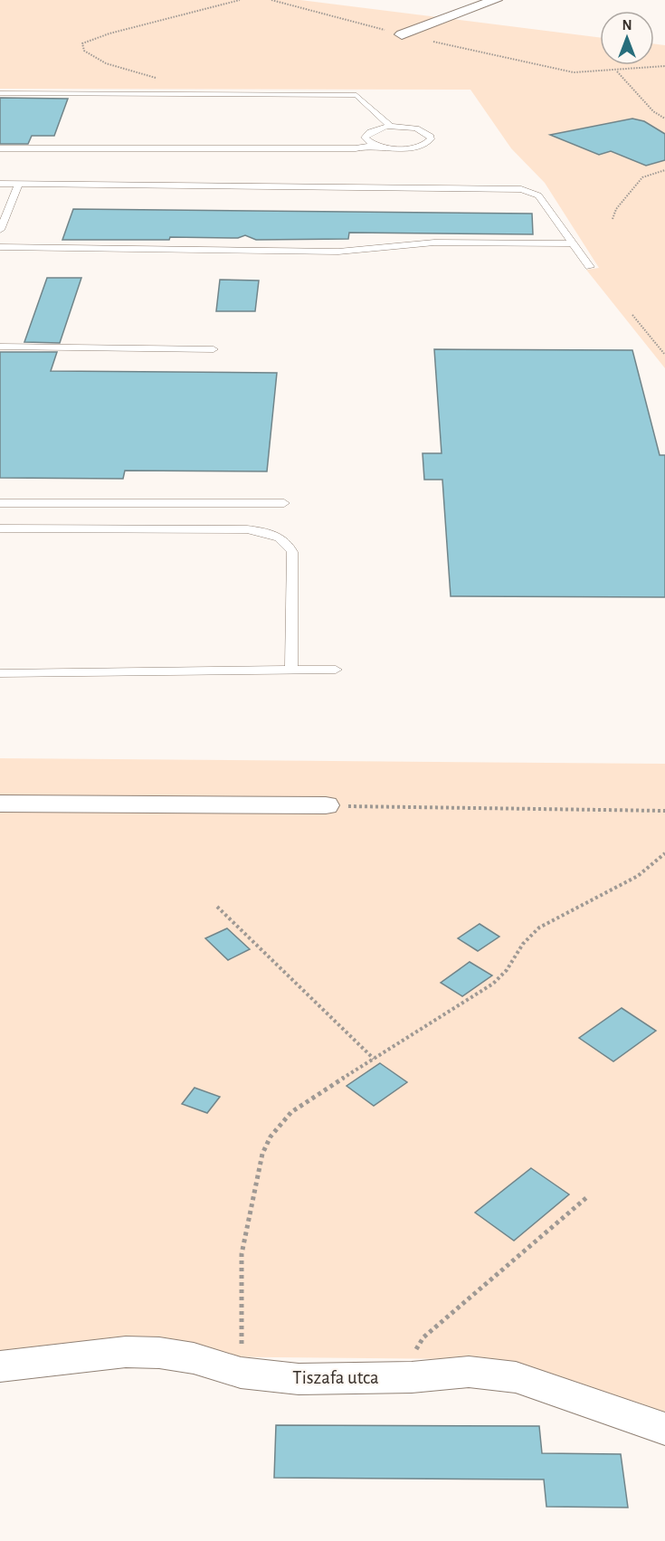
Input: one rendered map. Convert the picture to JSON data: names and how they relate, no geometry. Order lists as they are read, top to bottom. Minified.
{"streets":{"street":["Tiszafa utca"]},"north":"top"}
